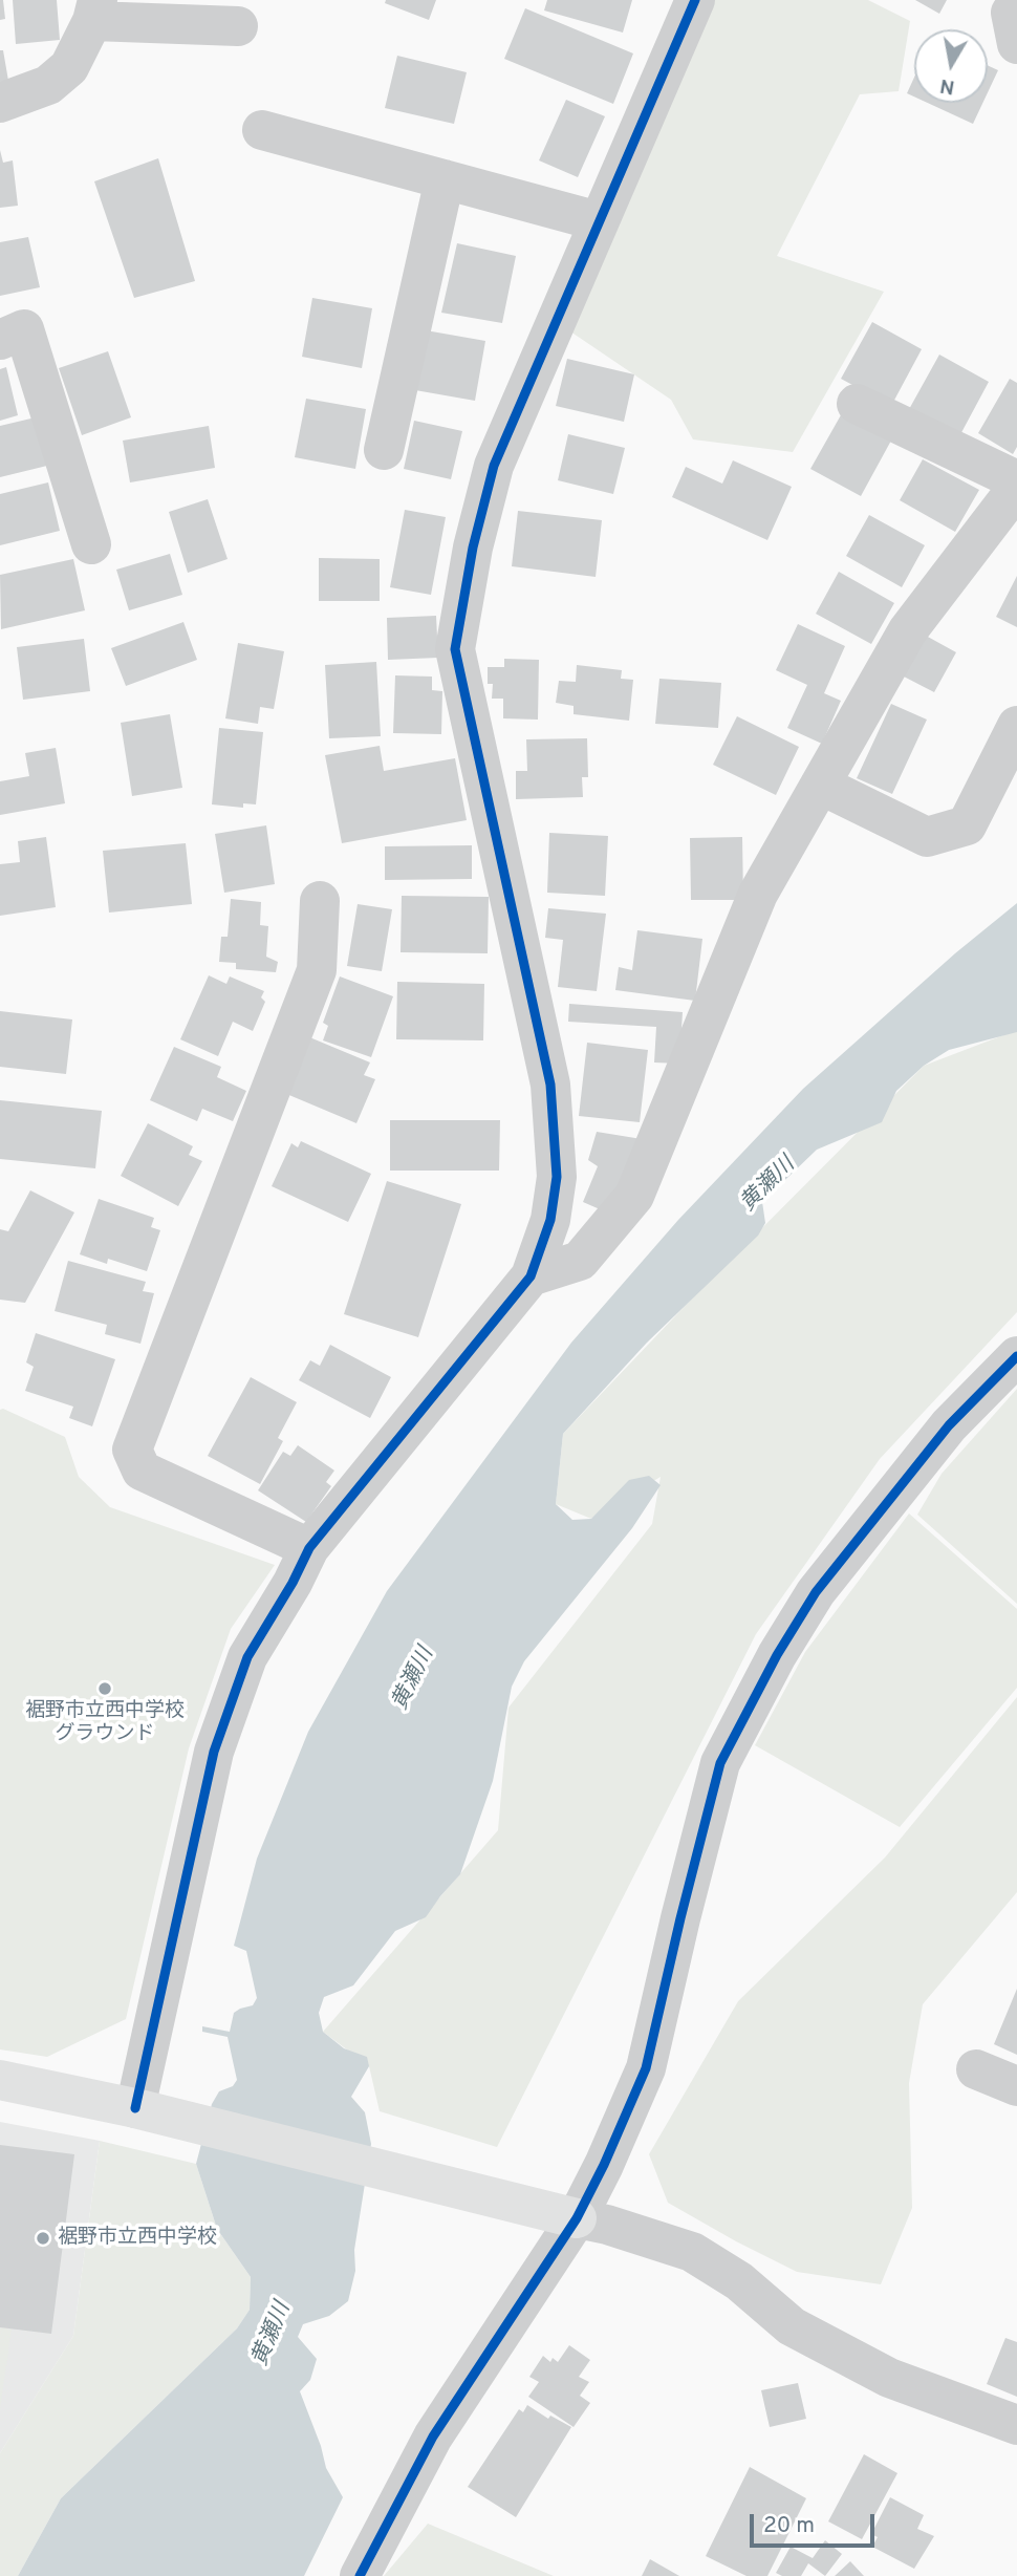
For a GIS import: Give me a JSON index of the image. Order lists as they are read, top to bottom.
{
  "water": ["黄瀬川"],
  "places": ["裾野市立西中学校 グラウンド", "裾野市立西中学校"],
  "scale_bar": "20 m",
  "north": "bottom"
}
